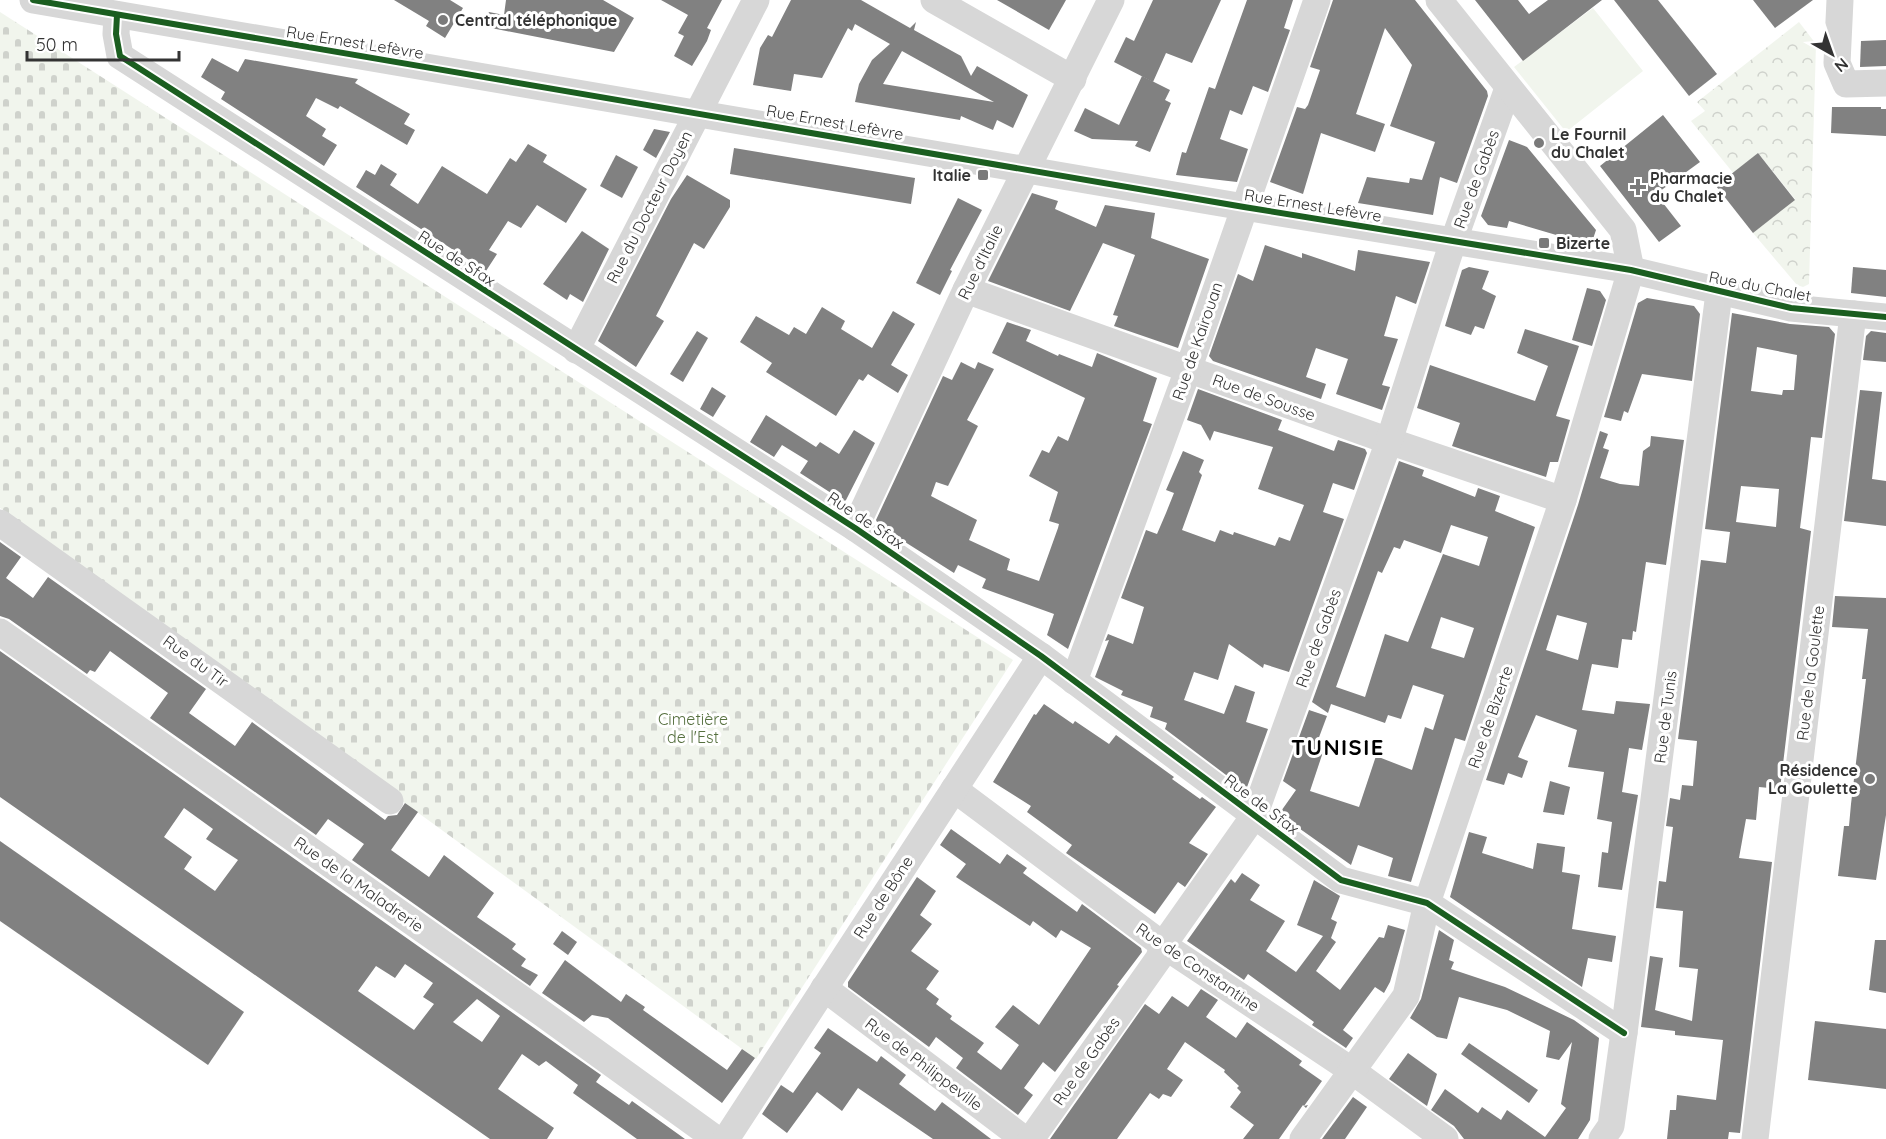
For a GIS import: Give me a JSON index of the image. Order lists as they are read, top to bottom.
{
  "streets": {
    "street": [
      "Rue Ernest Lefèvre",
      "Rue de Gabès",
      "Rue du Docteur Doyen",
      "Rue de Sfax",
      "Rue d'Italie",
      "Rue du Chalet",
      "Rue de Kairouan",
      "Rue de Sousse",
      "Rue du Tir",
      "Rue de la Goulette",
      "Rue de Bizerte",
      "Rue de Tunis",
      "Rue de la Maladrerie",
      "Rue de Bône",
      "Rue de Constantine",
      "Rue de Philippeville"
    ]
  },
  "crossings": [
    ["Rue Ernest Lefèvre", "Rue de Gabès"],
    ["Rue Ernest Lefèvre", "Rue du Docteur Doyen"],
    ["Rue Ernest Lefèvre", "Rue de Sfax"],
    ["Rue Ernest Lefèvre", "Rue d'Italie"],
    ["Rue Ernest Lefèvre", "Rue du Chalet"],
    ["Rue Ernest Lefèvre", "Rue de Kairouan"],
    ["Rue Ernest Lefèvre", "Rue de Bizerte"],
    ["Rue de Gabès", "Rue de Sfax"],
    ["Rue de Gabès", "Rue de Sousse"],
    ["Rue de Gabès", "Rue de Constantine"],
    ["Rue du Docteur Doyen", "Rue de Sfax"],
    ["Rue de Sfax", "Rue d'Italie"],
    ["Rue de Sfax", "Rue de Kairouan"],
    ["Rue de Sfax", "Rue de Bizerte"],
    ["Rue de Sfax", "Rue de Tunis"],
    ["Rue de Sfax", "Rue de Bône"],
    ["Rue d'Italie", "Rue de Sousse"],
    ["Rue du Chalet", "Rue de la Goulette"],
    ["Rue du Chalet", "Rue de Bizerte"],
    ["Rue du Chalet", "Rue de Tunis"],
    ["Rue de Kairouan", "Rue de Sousse"],
    ["Rue de Sousse", "Rue de Bizerte"],
    ["Rue de Bizerte", "Rue de Constantine"],
    ["Rue de Bône", "Rue de Constantine"],
    ["Rue de Bône", "Rue de Philippeville"]
  ],
  "districts": ["TUNISIE"],
  "parks": ["Cimetière de l'Est"],
  "places": {
    "other": ["Central téléphonique", "Le Fournil du Chalet", "Résidence La Goulette"],
    "transit": ["Italie", "Bizerte"],
    "health": ["Pharmacie du Chalet"]
  },
  "scale_bar": "50 m",
  "north": "bottom right"
}
